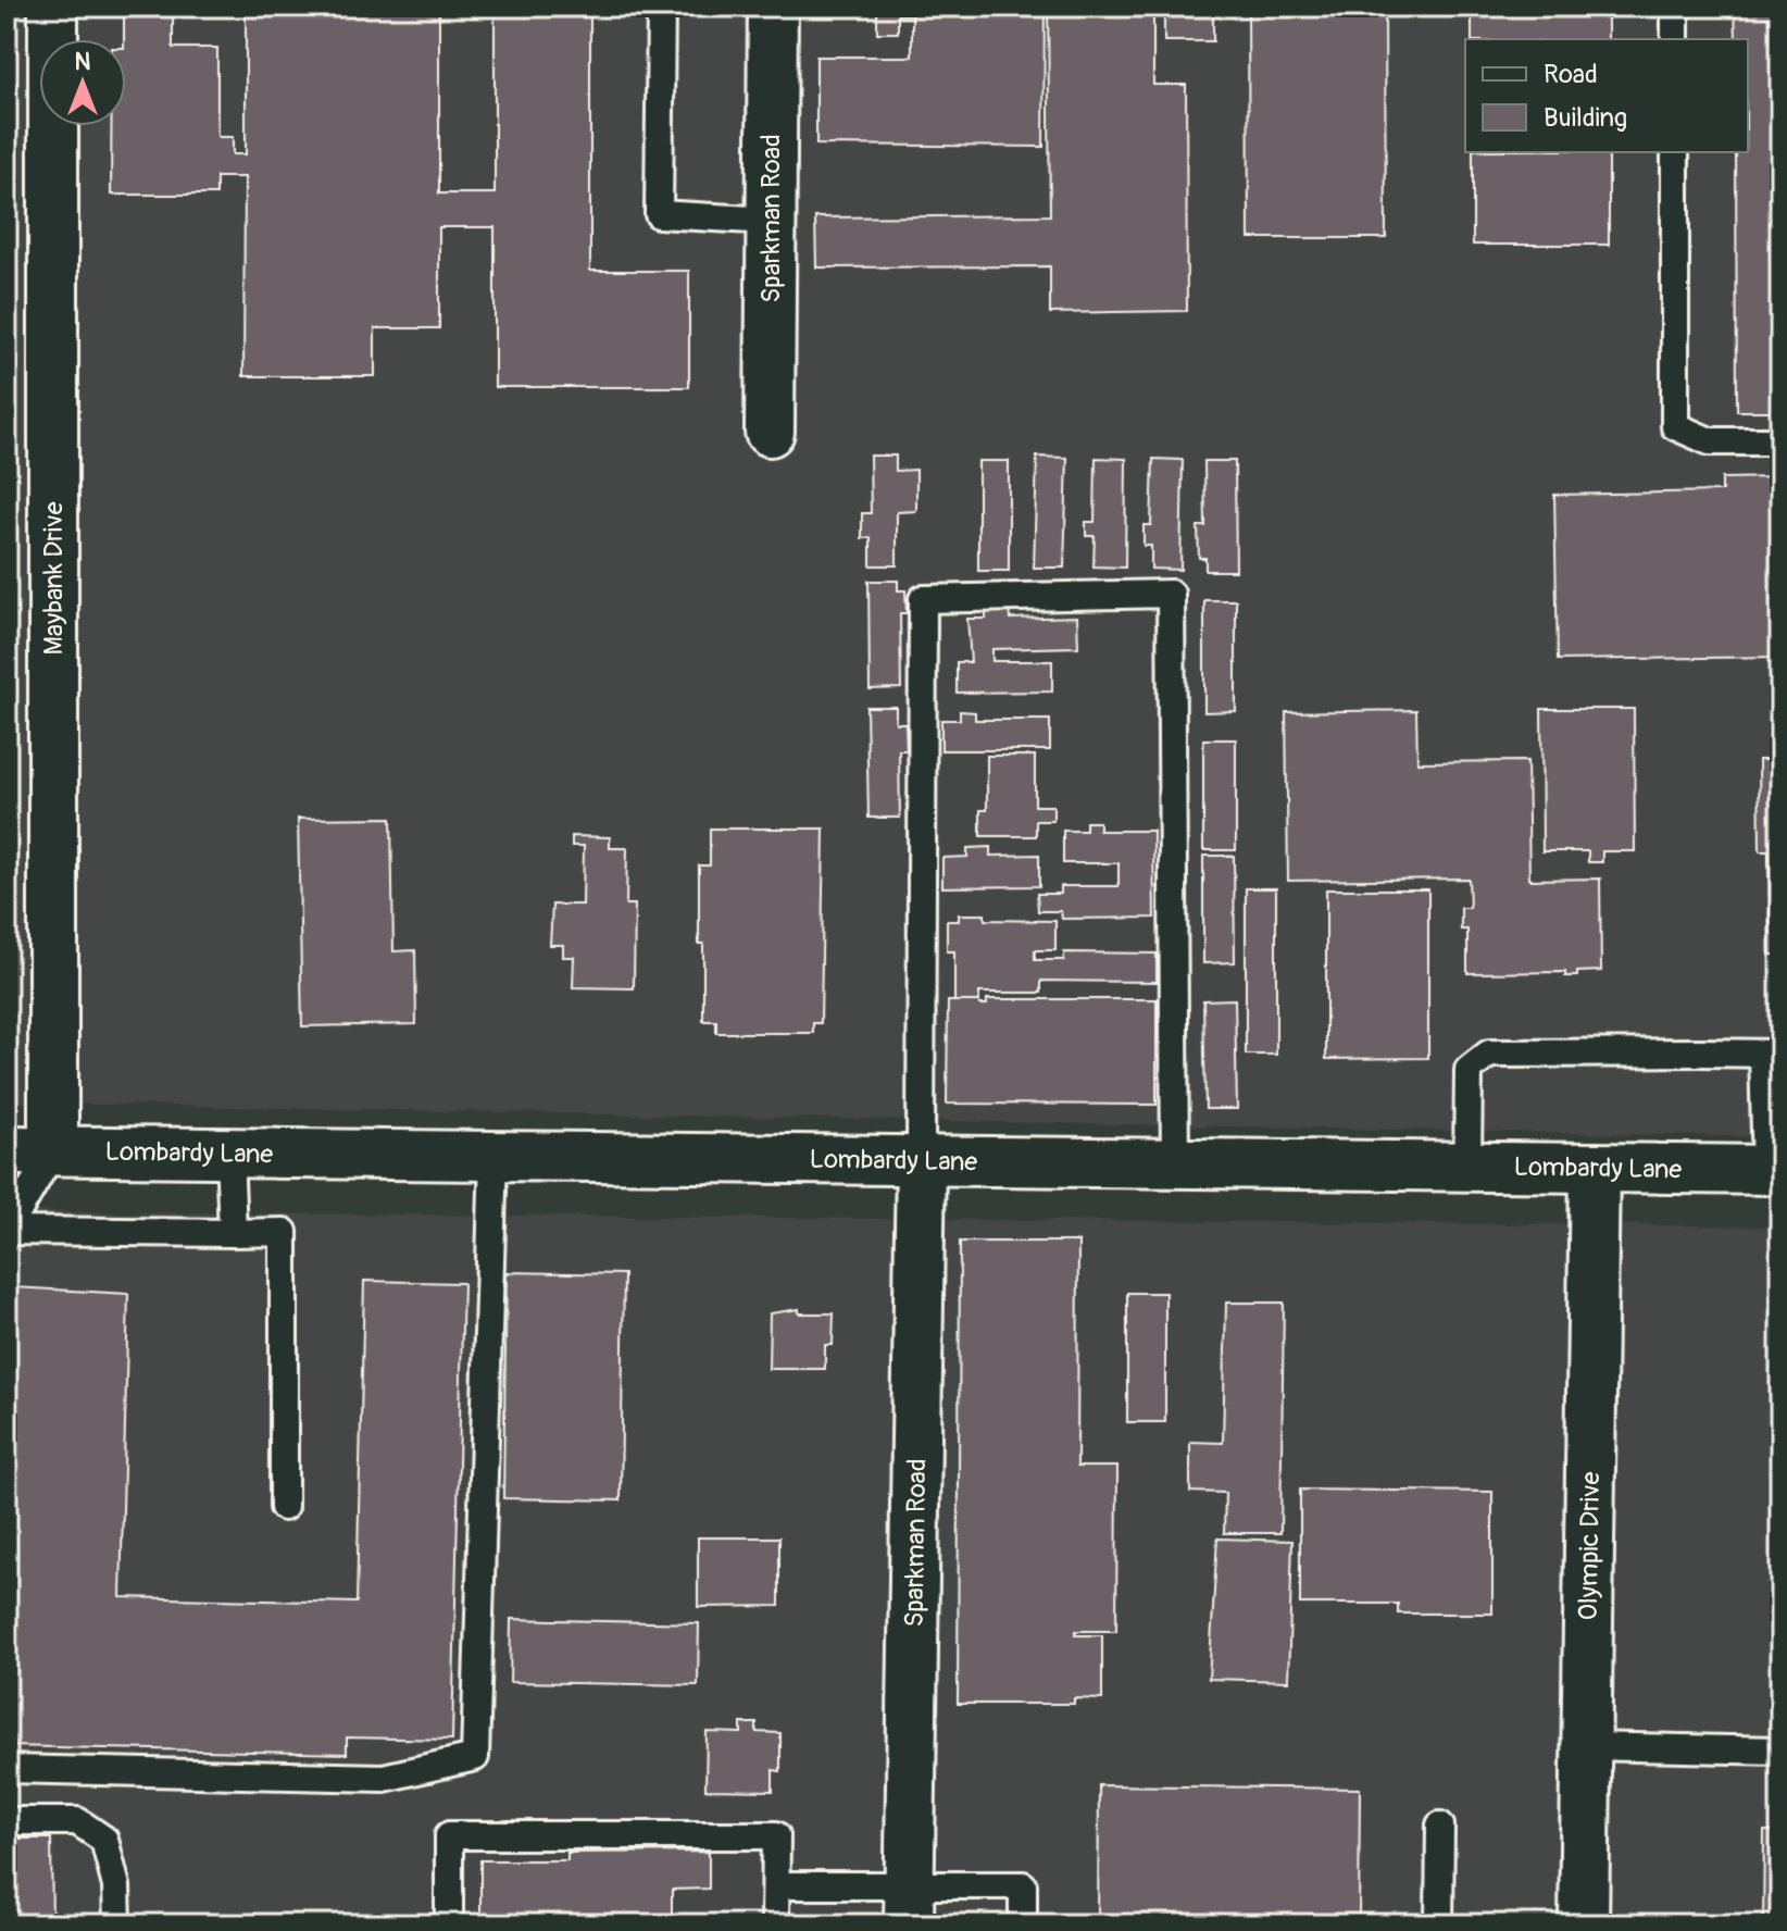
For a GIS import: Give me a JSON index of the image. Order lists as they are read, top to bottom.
{
  "streets": {
    "street": [
      "Sparkman Road",
      "Maybank Drive",
      "Lombardy Lane",
      "Olympic Drive"
    ]
  },
  "crossings": [
    ["Sparkman Road", "Lombardy Lane"],
    ["Maybank Drive", "Lombardy Lane"],
    ["Lombardy Lane", "Olympic Drive"]
  ],
  "legend": ["Road", "Building"],
  "north": "top"
}
